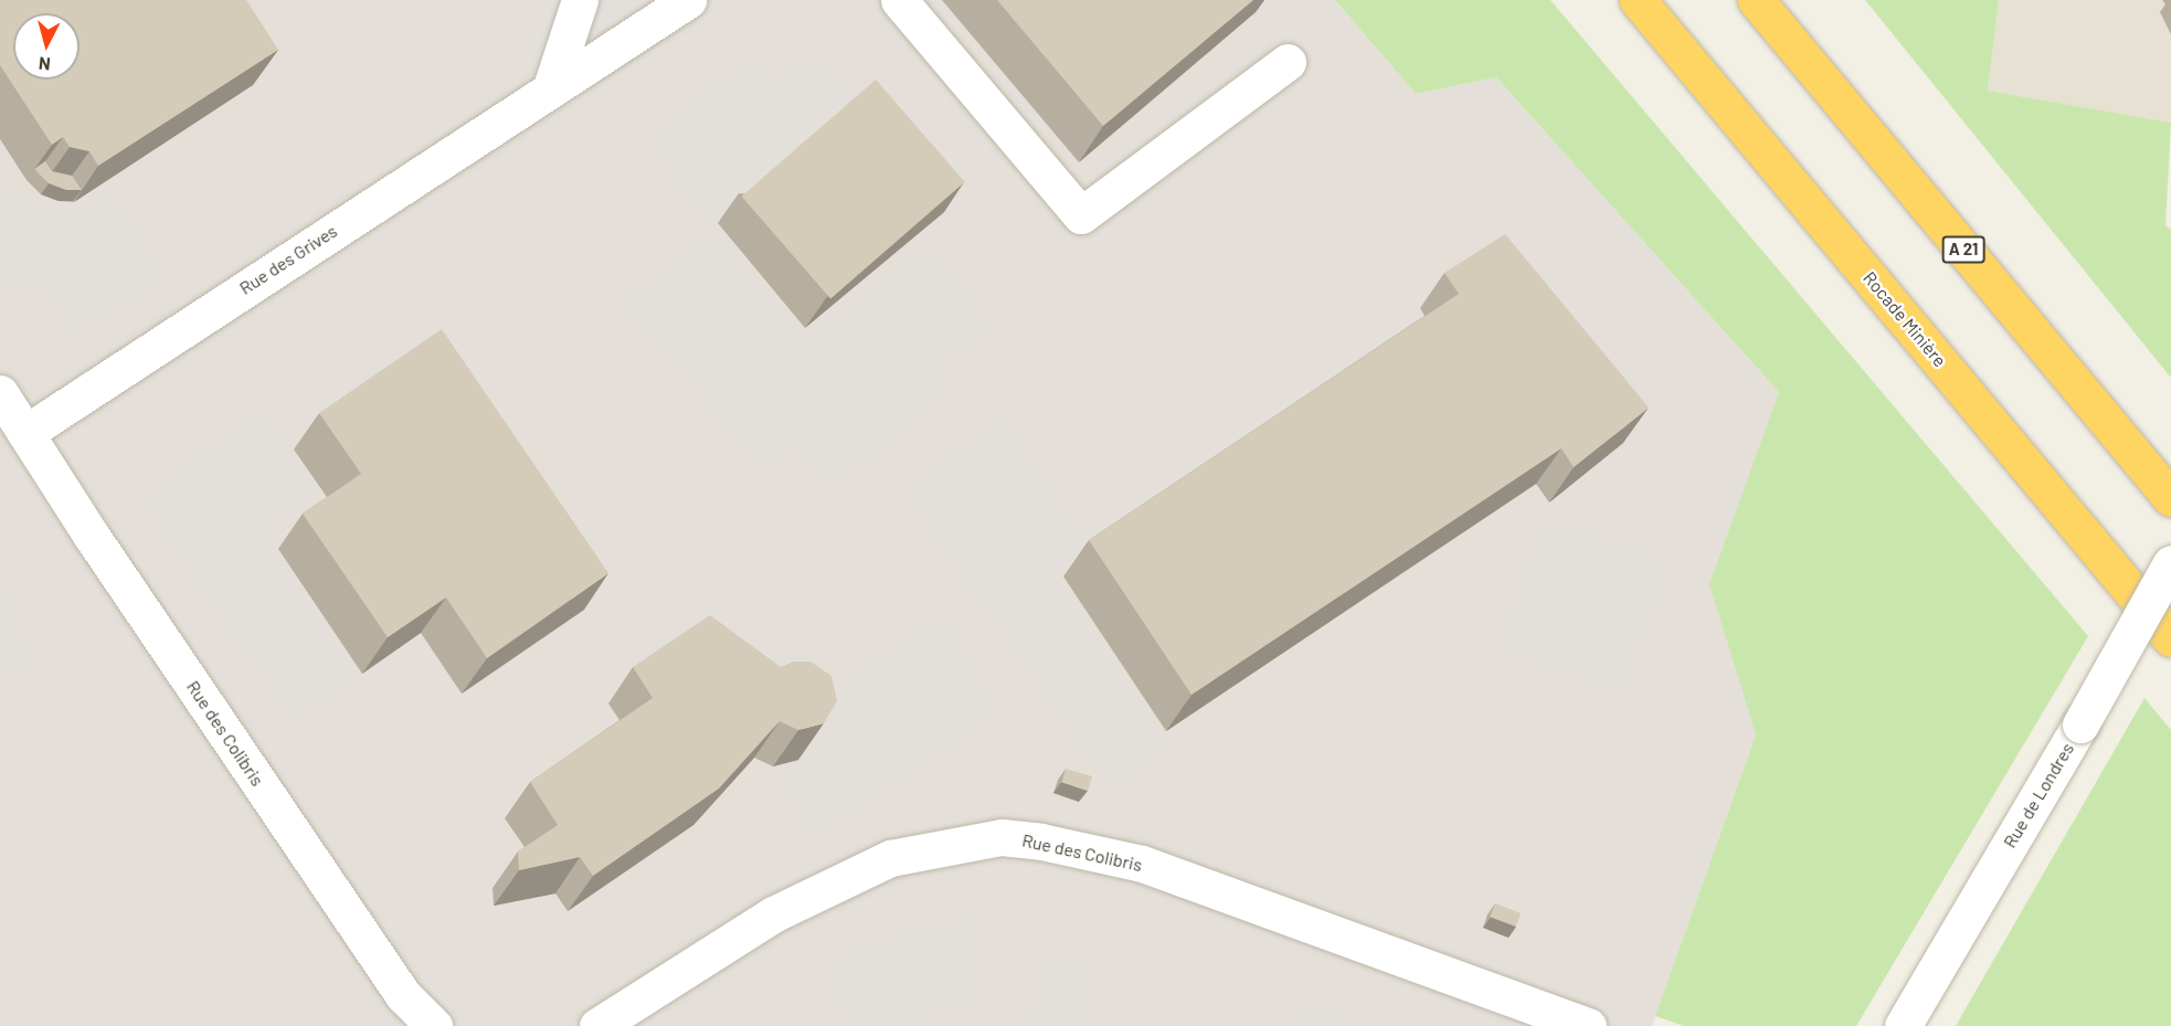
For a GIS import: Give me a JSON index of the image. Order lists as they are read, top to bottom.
{
  "streets": {
    "highway": ["A 21", "Rocade Minière"],
    "street": ["Rue des Grives", "Rue des Colibris", "Rue de Londres"]
  },
  "crossings": [
    ["Rue des Grives", "Rue des Colibris"]
  ],
  "north": "bottom"
}
